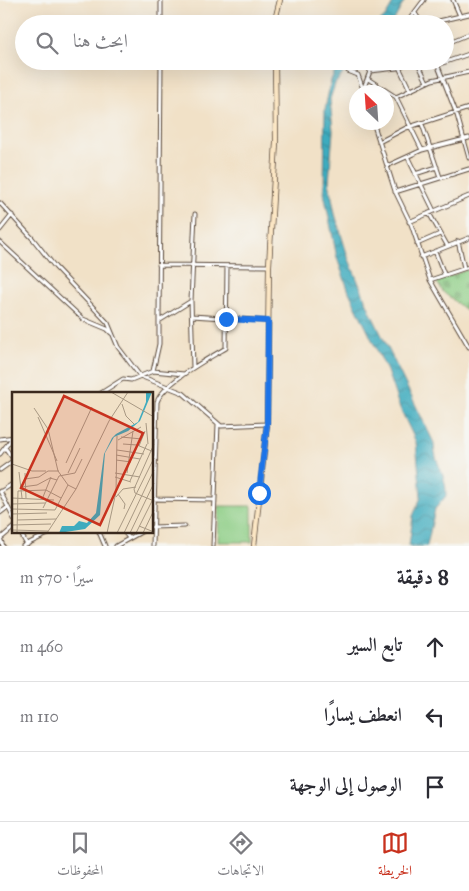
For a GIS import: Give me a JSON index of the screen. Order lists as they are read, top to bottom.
{
  "north": "top left",
  "page": {
    "search": "ابحث هنا",
    "heading": ["8 دقيقة", "سيرًا · 570 m"],
    "list": [
      ["تابع السير", "460 m"],
      ["انعطف يسارًا", "110 m"],
      "الوصول إلى الوجهة"
    ],
    "nav": ["الخريطة", "الاتجاهات", "المحفوظات"]
  }
}
